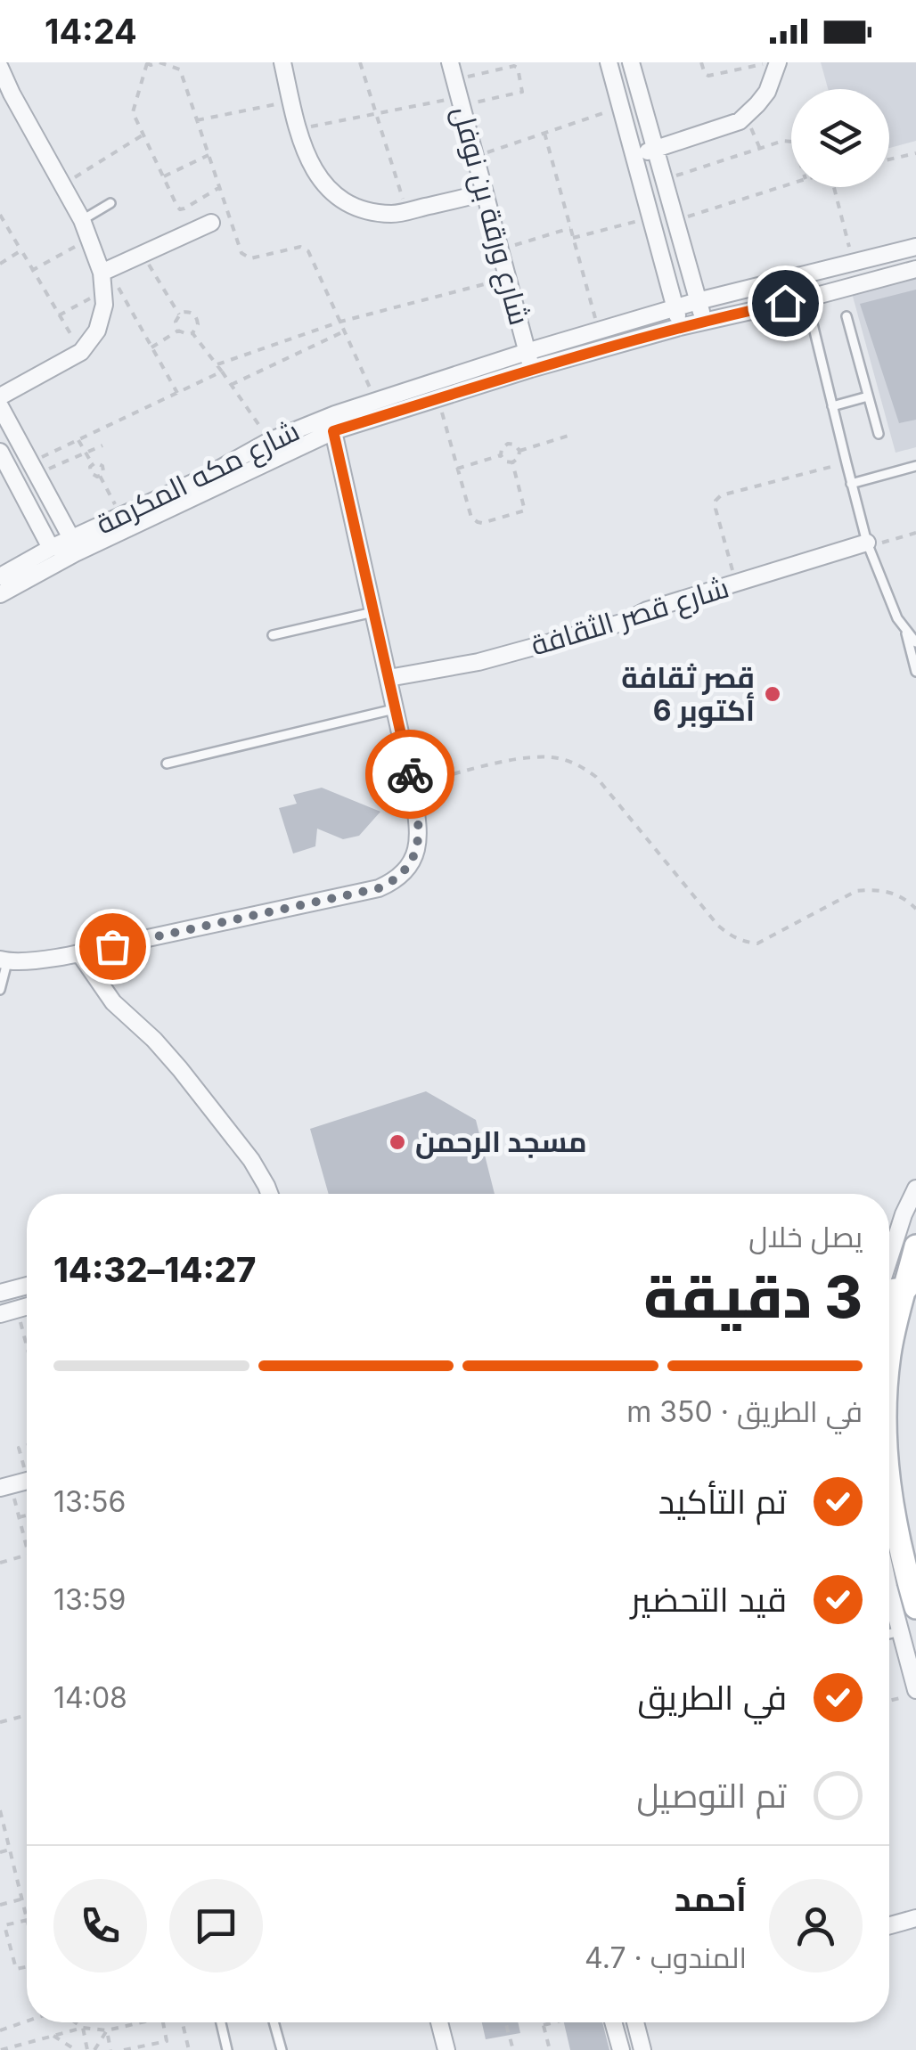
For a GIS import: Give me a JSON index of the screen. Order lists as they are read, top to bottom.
{
  "streets": {
    "street": ["شارع ورقة بن نوفل", "شارع مكه المكرمة", "شارع قصر الثقافة"]
  },
  "crossings": [
    ["شارع ورقة بن نوفل", "شارع مكه المكرمة"]
  ],
  "places": ["قصر ثقافة 6 أكتوبر", "مسجد الرحمن"],
  "page": {
    "status": "14:24",
    "heading": ["3 دقيقة", "يصل خلال", "14:27–14:32"],
    "panel": ["أحمد", "المندوب · 4.7"],
    "bar": "في الطريق · 350 m",
    "list": [
      ["تم التأكيد", "13:56"],
      ["قيد التحضير", "13:59"],
      ["في الطريق", "14:08"],
      "تم التوصيل"
    ]
  }
}
